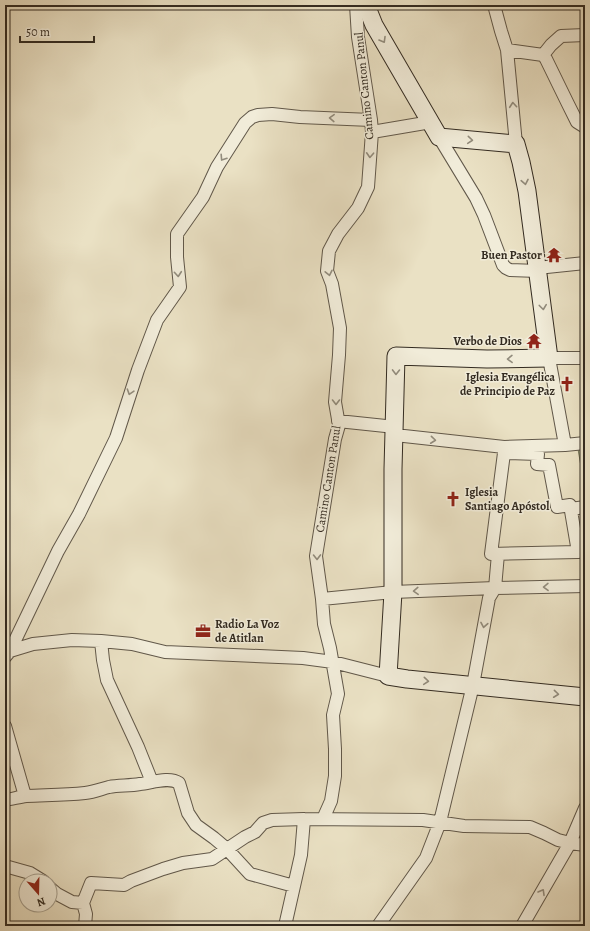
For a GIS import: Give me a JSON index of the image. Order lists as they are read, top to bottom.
{
  "streets": {
    "street": ["Camino Canton Panul"]
  },
  "one_way": ["Camino Canton Panul"],
  "places": {
    "temple": ["Buen Pastor", "Verbo de Dios"],
    "church": ["Iglesia Evangélica de Principio de Paz", "Iglesia Santiago Apóstol"],
    "office": ["Radio La Voz de Atitlan"]
  },
  "scale_bar": "50 m",
  "north": "bottom"
}
